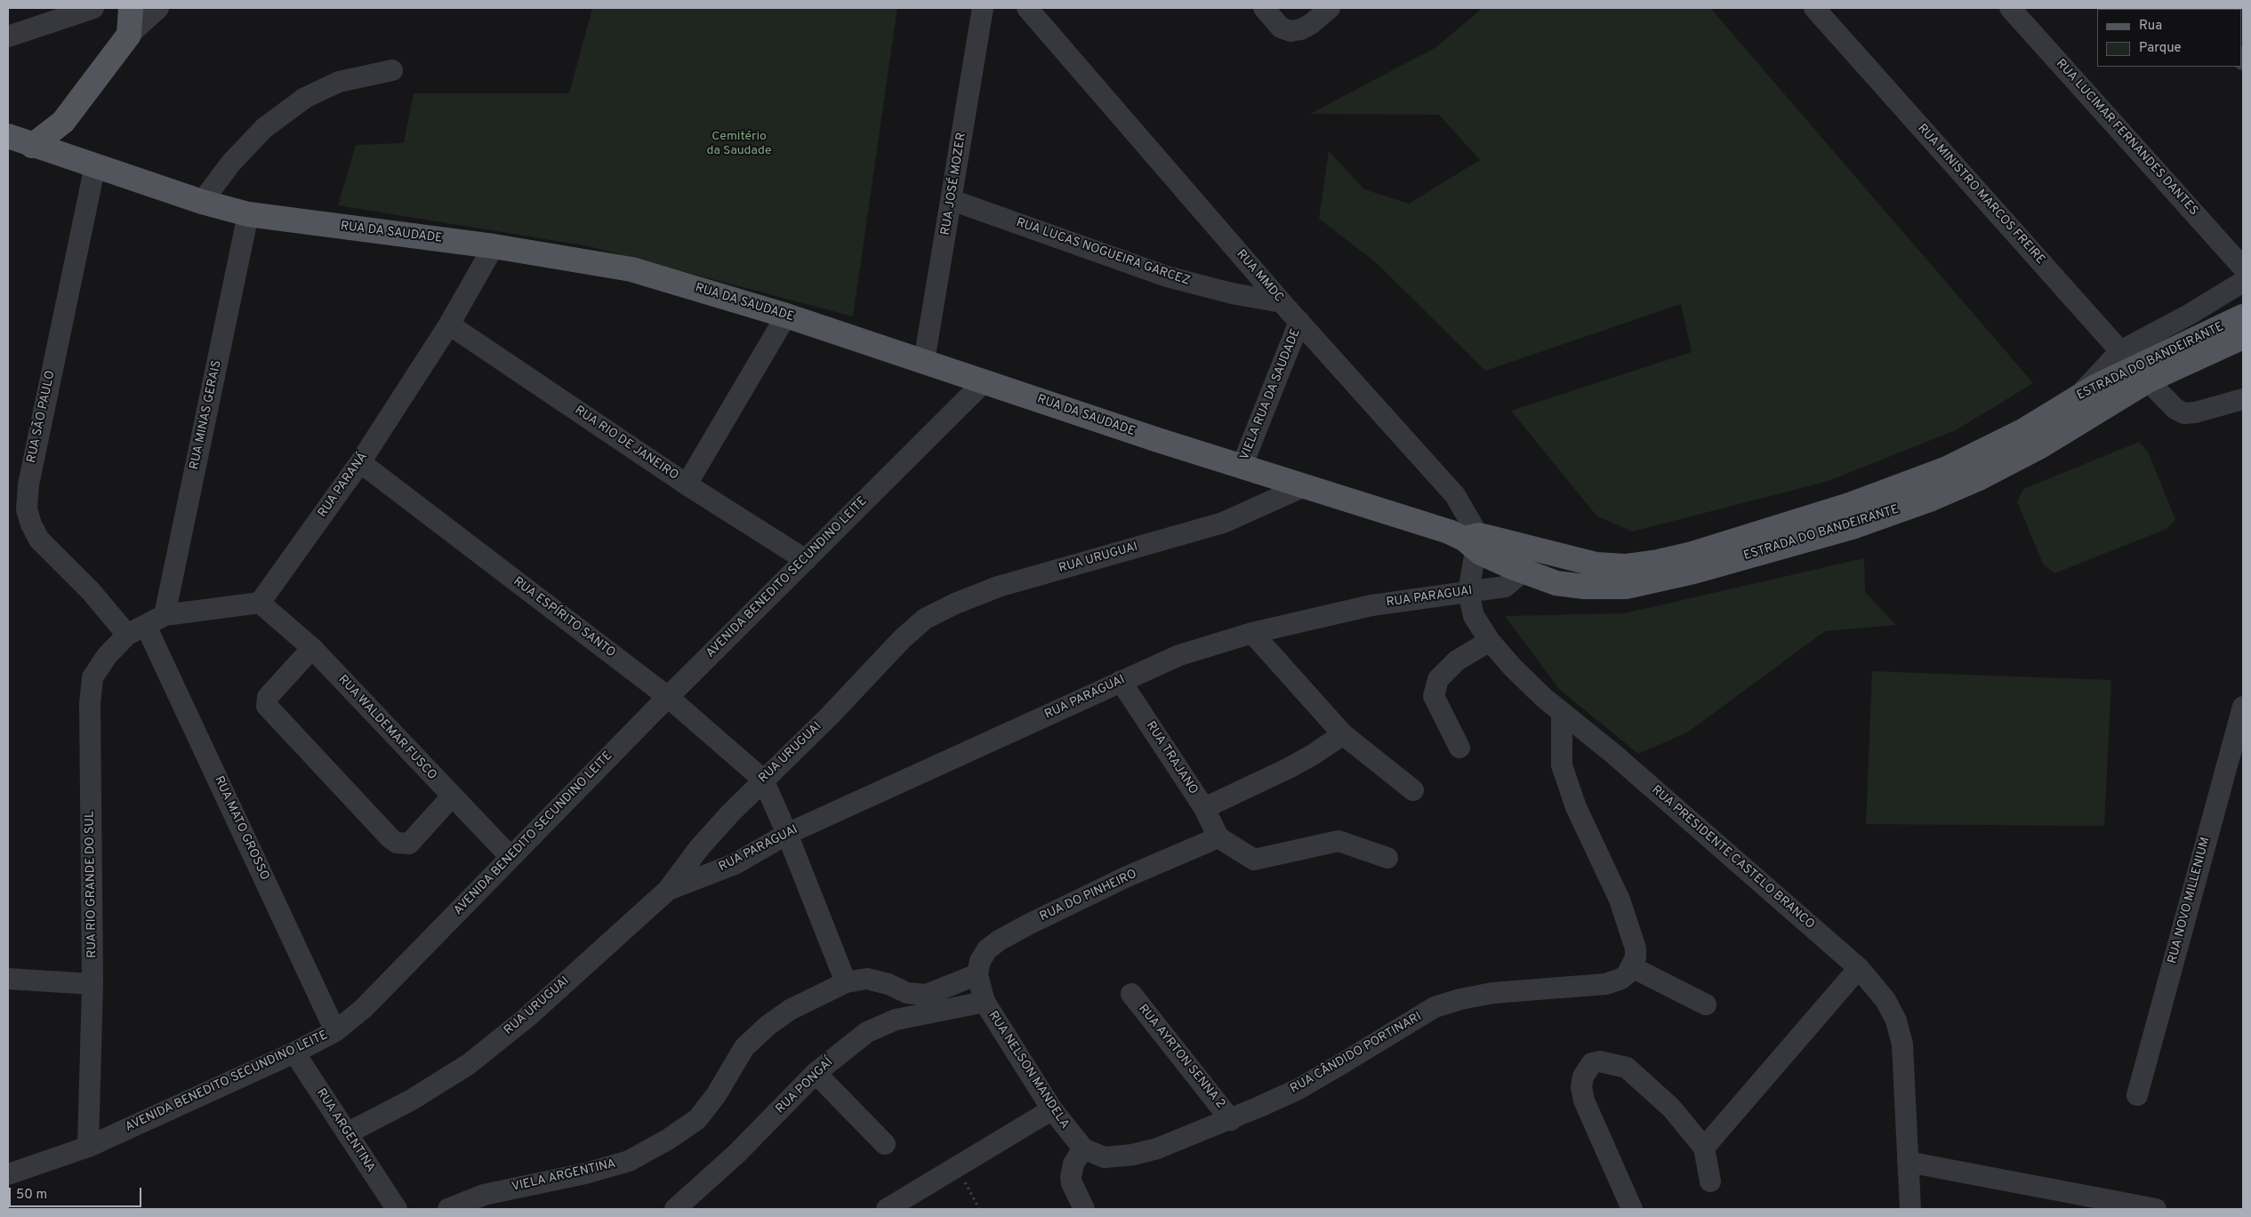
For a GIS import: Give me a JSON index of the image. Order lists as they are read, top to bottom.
{
  "streets": {
    "main road": ["RUA DA SAUDADE", "ESTRADA DO BANDEIRANTE"],
    "street": [
      "RUA LUCIMAR FERNANDES DANTES",
      "RUA JOSÉ MOZER",
      "RUA MINISTRO MARCOS FREIRE",
      "RUA LUCAS NOGUEIRA GARCEZ",
      "RUA MMDC",
      "VIELA RUA DA SAUDADE",
      "RUA MINAS GERAIS",
      "RUA SÃO PAULO",
      "RUA RIO DE JANEIRO",
      "RUA PARANÁ",
      "RUA URUGUAI",
      "AVENIDA BENEDITO SECUNDINO LEITE",
      "RUA PARAGUAI",
      "RUA ESPÍRITO SANTO",
      "RUA WALDEMAR FUSCO",
      "RUA TRAJANO",
      "RUA MATO GROSSO",
      "RUA PRESIDENTE CASTELO BRANCO",
      "RUA RIO GRANDE DO SUL",
      "RUA DO PINHEIRO",
      "RUA NOVO MILLENIUM",
      "RUA CÂNDIDO PORTINARI",
      "RUA AYRTON SENNA 2",
      "RUA NELSON MANDELA",
      "RUA PONGAÍ",
      "RUA ARGENTINA",
      "VIELA ARGENTINA"
    ]
  },
  "crossings": [
    ["RUA JOSÉ MOZER", "RUA DA SAUDADE"],
    ["RUA JOSÉ MOZER", "RUA LUCAS NOGUEIRA GARCEZ"],
    ["RUA MINISTRO MARCOS FREIRE", "ESTRADA DO BANDEIRANTE"],
    ["RUA DA SAUDADE", "RUA MMDC"],
    ["RUA DA SAUDADE", "ESTRADA DO BANDEIRANTE"],
    ["RUA DA SAUDADE", "VIELA RUA DA SAUDADE"],
    ["RUA DA SAUDADE", "RUA MINAS GERAIS"],
    ["RUA DA SAUDADE", "RUA SÃO PAULO"],
    ["RUA DA SAUDADE", "RUA PARANÁ"],
    ["RUA DA SAUDADE", "RUA URUGUAI"],
    ["RUA DA SAUDADE", "AVENIDA BENEDITO SECUNDINO LEITE"],
    ["RUA DA SAUDADE", "RUA PRESIDENTE CASTELO BRANCO"],
    ["RUA LUCAS NOGUEIRA GARCEZ", "RUA MMDC"],
    ["RUA MMDC", "ESTRADA DO BANDEIRANTE"],
    ["RUA MMDC", "VIELA RUA DA SAUDADE"],
    ["RUA MMDC", "RUA PRESIDENTE CASTELO BRANCO"],
    ["ESTRADA DO BANDEIRANTE", "RUA PARAGUAI"],
    ["ESTRADA DO BANDEIRANTE", "RUA PRESIDENTE CASTELO BRANCO"],
    ["RUA SÃO PAULO", "RUA RIO GRANDE DO SUL"],
    ["RUA RIO DE JANEIRO", "RUA PARANÁ"],
    ["RUA RIO DE JANEIRO", "AVENIDA BENEDITO SECUNDINO LEITE"],
    ["RUA PARANÁ", "RUA ESPÍRITO SANTO"],
    ["RUA PARANÁ", "RUA WALDEMAR FUSCO"],
    ["RUA URUGUAI", "RUA PARAGUAI"],
    ["RUA URUGUAI", "RUA ESPÍRITO SANTO"],
    ["RUA URUGUAI", "RUA ARGENTINA"],
    ["AVENIDA BENEDITO SECUNDINO LEITE", "RUA ESPÍRITO SANTO"],
    ["AVENIDA BENEDITO SECUNDINO LEITE", "RUA WALDEMAR FUSCO"],
    ["AVENIDA BENEDITO SECUNDINO LEITE", "RUA MATO GROSSO"],
    ["AVENIDA BENEDITO SECUNDINO LEITE", "RUA RIO GRANDE DO SUL"],
    ["AVENIDA BENEDITO SECUNDINO LEITE", "RUA ARGENTINA"],
    ["RUA PARAGUAI", "RUA TRAJANO"],
    ["RUA PARAGUAI", "RUA PRESIDENTE CASTELO BRANCO"],
    ["RUA TRAJANO", "RUA DO PINHEIRO"],
    ["RUA DO PINHEIRO", "RUA NELSON MANDELA"],
    ["RUA DO PINHEIRO", "VIELA ARGENTINA"],
    ["RUA CÂNDIDO PORTINARI", "RUA AYRTON SENNA 2"],
    ["RUA CÂNDIDO PORTINARI", "RUA NELSON MANDELA"],
    ["RUA NELSON MANDELA", "RUA PONGAÍ"],
    ["RUA NELSON MANDELA", "VIELA ARGENTINA"]
  ],
  "parks": ["Cemitério da Saudade"],
  "legend": ["Rua", "Parque"],
  "scale_bar": "50 m"
}
